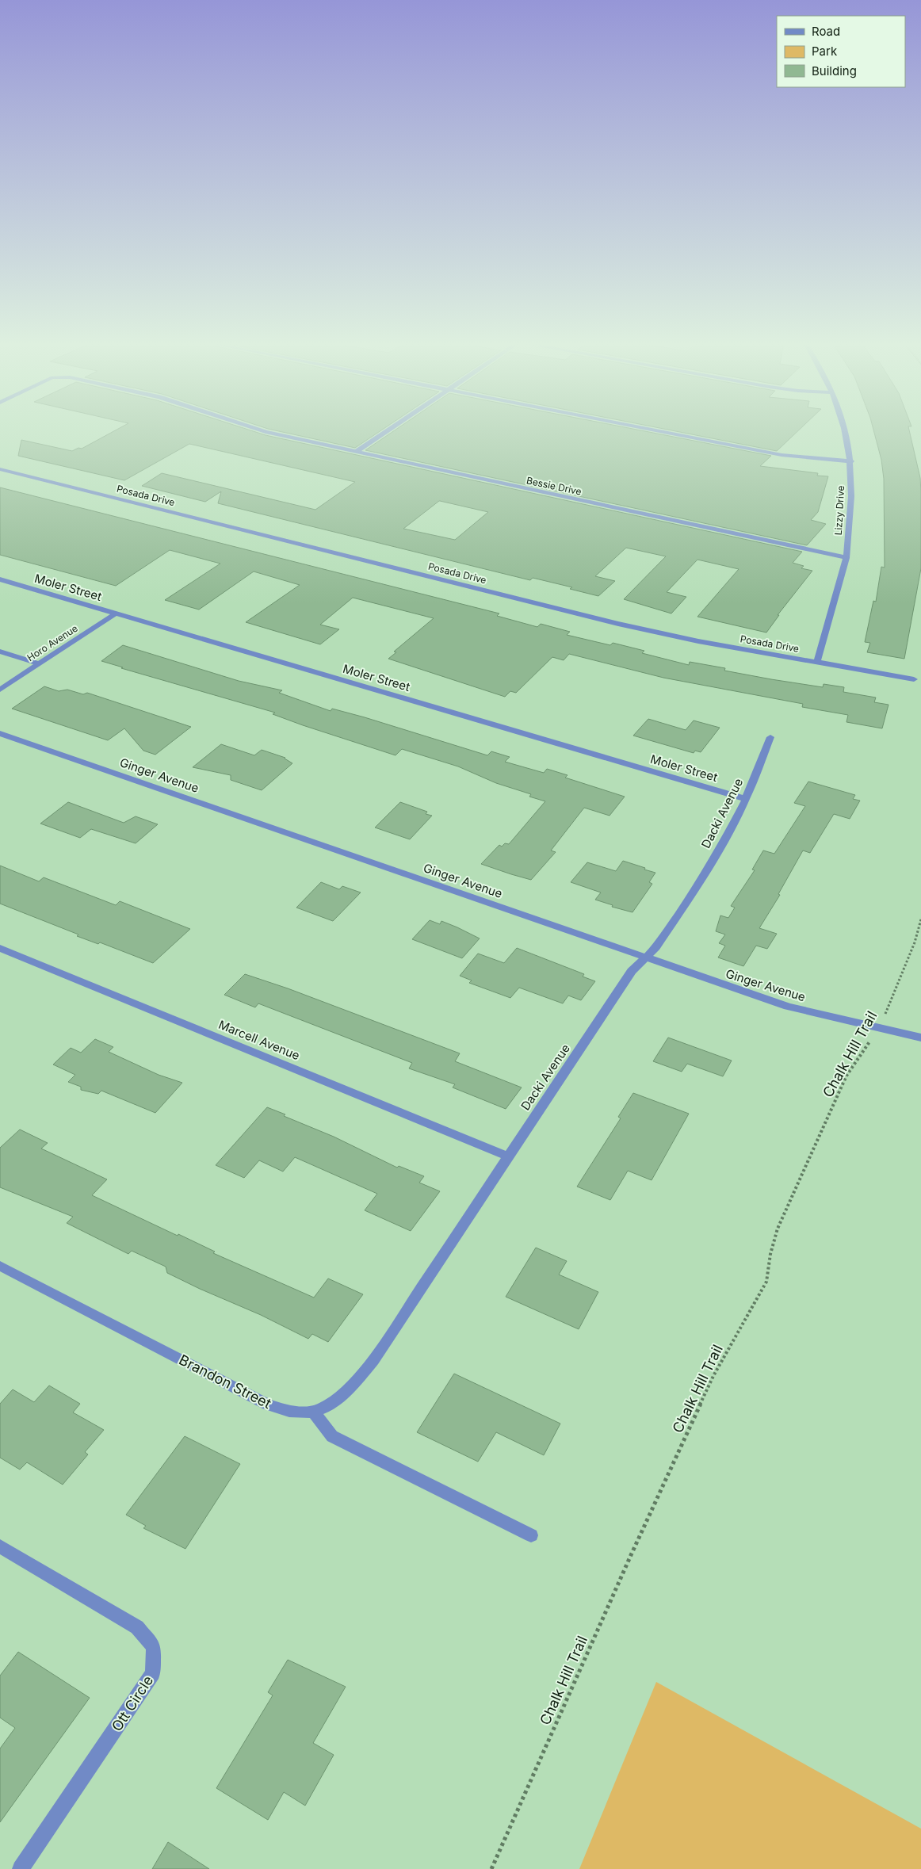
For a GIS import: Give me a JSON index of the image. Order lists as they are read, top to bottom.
{
  "streets": {
    "street": [
      "Bessie Drive",
      "Posada Drive",
      "Lizzy Drive",
      "Moler Street",
      "Horo Avenue",
      "Ginger Avenue",
      "Dacki Avenue",
      "Marcell Avenue",
      "Brandon Street",
      "Ott Circle"
    ],
    "path": ["Chalk Hill Trail"]
  },
  "crossings": [
    ["Bessie Drive", "Lizzy Drive"],
    ["Posada Drive", "Lizzy Drive"],
    ["Moler Street", "Horo Avenue"],
    ["Moler Street", "Dacki Avenue"],
    ["Ginger Avenue", "Dacki Avenue"],
    ["Ginger Avenue", "Chalk Hill Trail"],
    ["Dacki Avenue", "Marcell Avenue"],
    ["Dacki Avenue", "Brandon Street"]
  ],
  "legend": ["Road", "Park", "Building"]
}
